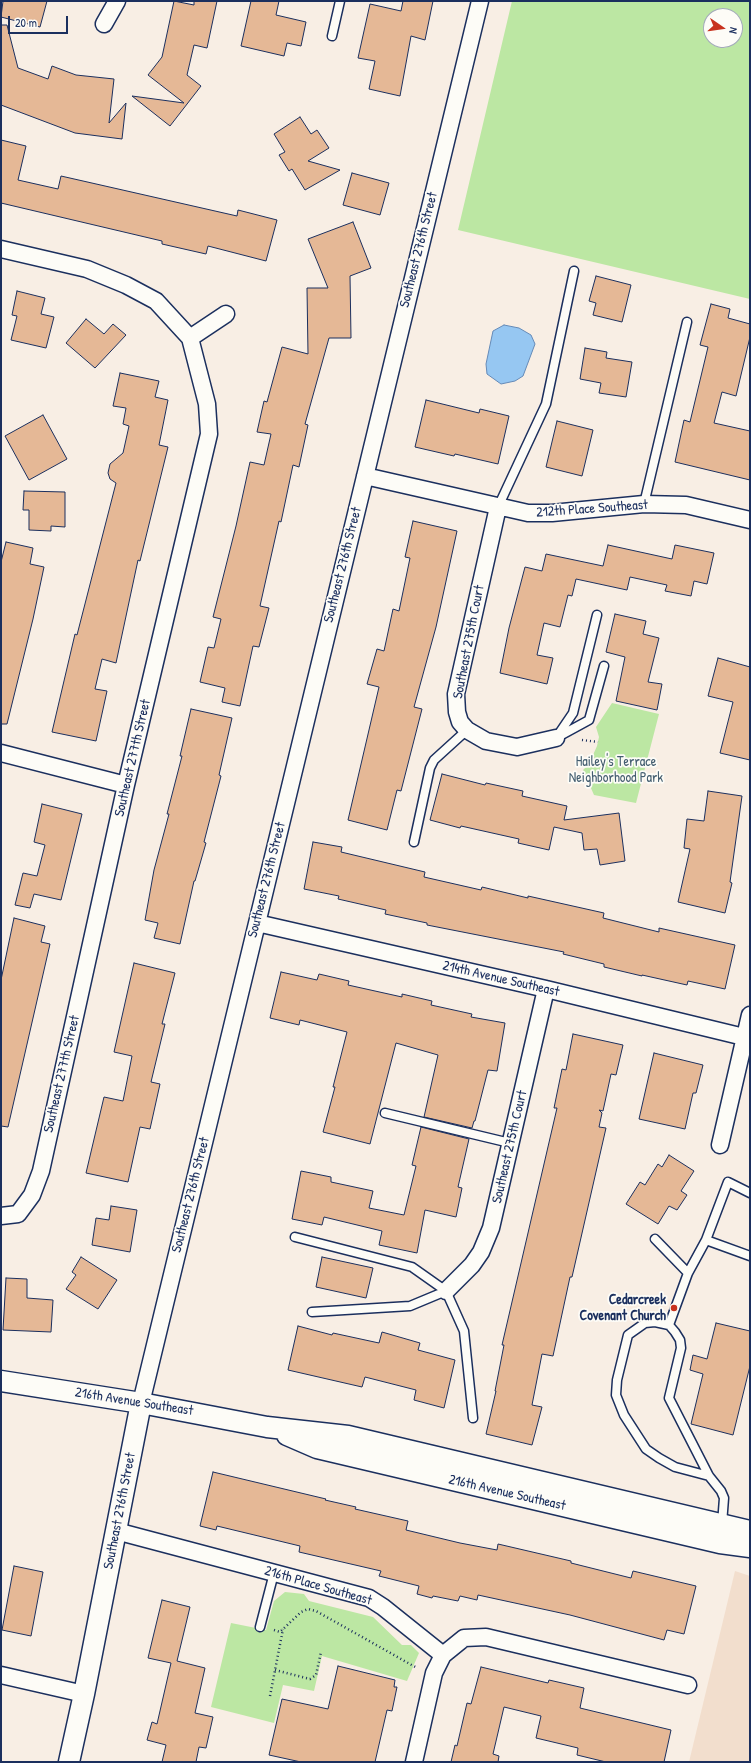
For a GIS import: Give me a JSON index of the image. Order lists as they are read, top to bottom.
{
  "streets": {
    "street": [
      "Southeast 276th Street",
      "212th Place Southeast",
      "Southeast 275th Court",
      "Southeast 277th Street",
      "214th Avenue Southeast",
      "216th Avenue Southeast",
      "216th Place Southeast"
    ]
  },
  "crossings": [
    ["Southeast 276th Street", "212th Place Southeast"],
    ["Southeast 276th Street", "214th Avenue Southeast"],
    ["Southeast 276th Street", "216th Avenue Southeast"],
    ["Southeast 276th Street", "216th Place Southeast"],
    ["212th Place Southeast", "Southeast 275th Court"],
    ["Southeast 275th Court", "214th Avenue Southeast"]
  ],
  "parks": ["Hailey's Terrace Neighborhood Park"],
  "places": ["Cedarcreek Covenant Church"],
  "scale_bar": "20 m",
  "north": "right"
}
